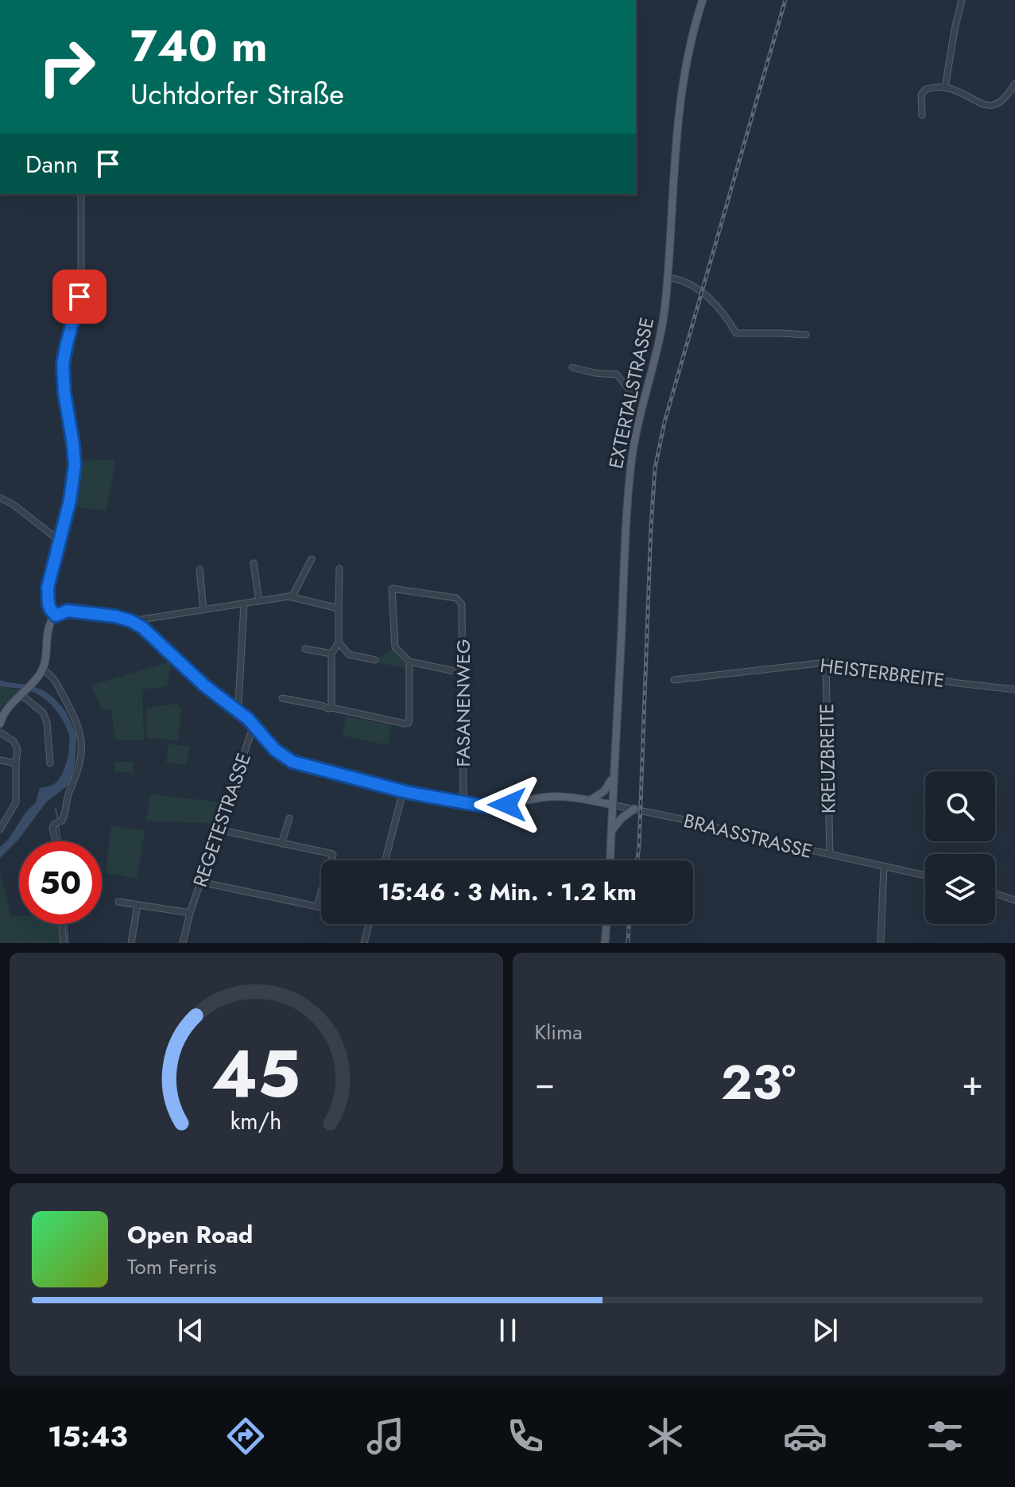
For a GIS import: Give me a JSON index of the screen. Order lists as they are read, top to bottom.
{
  "streets": {
    "main road": ["EXTERTALSTRASSE"],
    "street": [
      "HEISTERBREITE",
      "FASANENWEG",
      "KREUZBREITE",
      "REGETESTRASSE",
      "BRAASSTRASSE"
    ]
  },
  "crossings": [
    ["EXTERTALSTRASSE", "BRAASSTRASSE"],
    ["HEISTERBREITE", "KREUZBREITE"],
    ["KREUZBREITE", "BRAASSTRASSE"]
  ],
  "page": {
    "turn": ["740 m", "Uchtdorfer Straße"],
    "then": "Dann",
    "limit": "50",
    "trip": "15:46 · 3 Min. · 1.2 km",
    "tile": "Klima",
    "heat": ["−", "23°", "+"],
    "song": ["Open Road", "Tom Ferris"],
    "tabs": "15:43",
    "gauge": ["45", "km/h"]
  }
}
